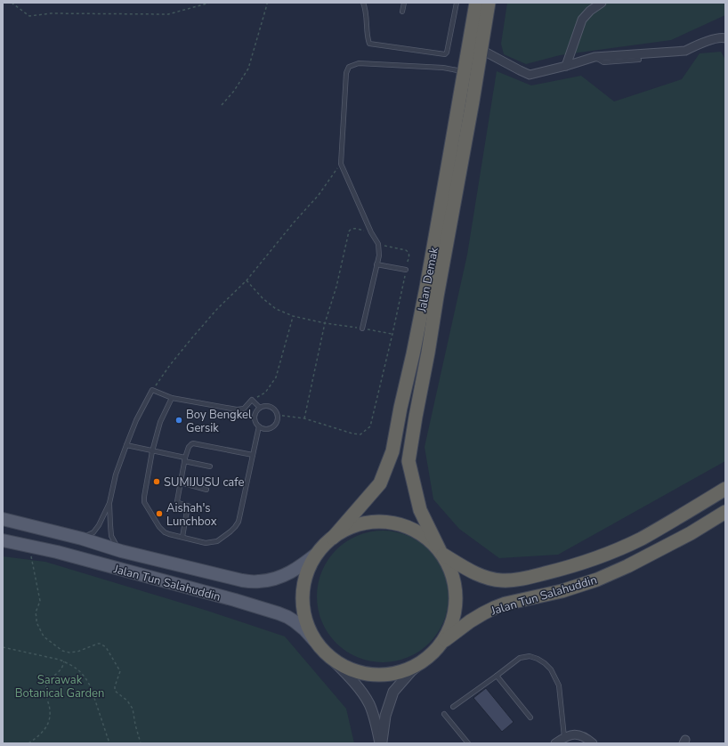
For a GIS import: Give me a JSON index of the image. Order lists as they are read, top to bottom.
{
  "streets": {
    "highway": ["Jalan Demak", "Jalan Tun Salahuddin"]
  },
  "crossings": [
    ["Jalan Demak", "Jalan Tun Salahuddin"]
  ],
  "parks": ["Sarawak Botanical Garden"],
  "places": ["Boy Bengkel Gersik", "SUMIJUSU cafe", "Aishah's Lunchbox"]
}
